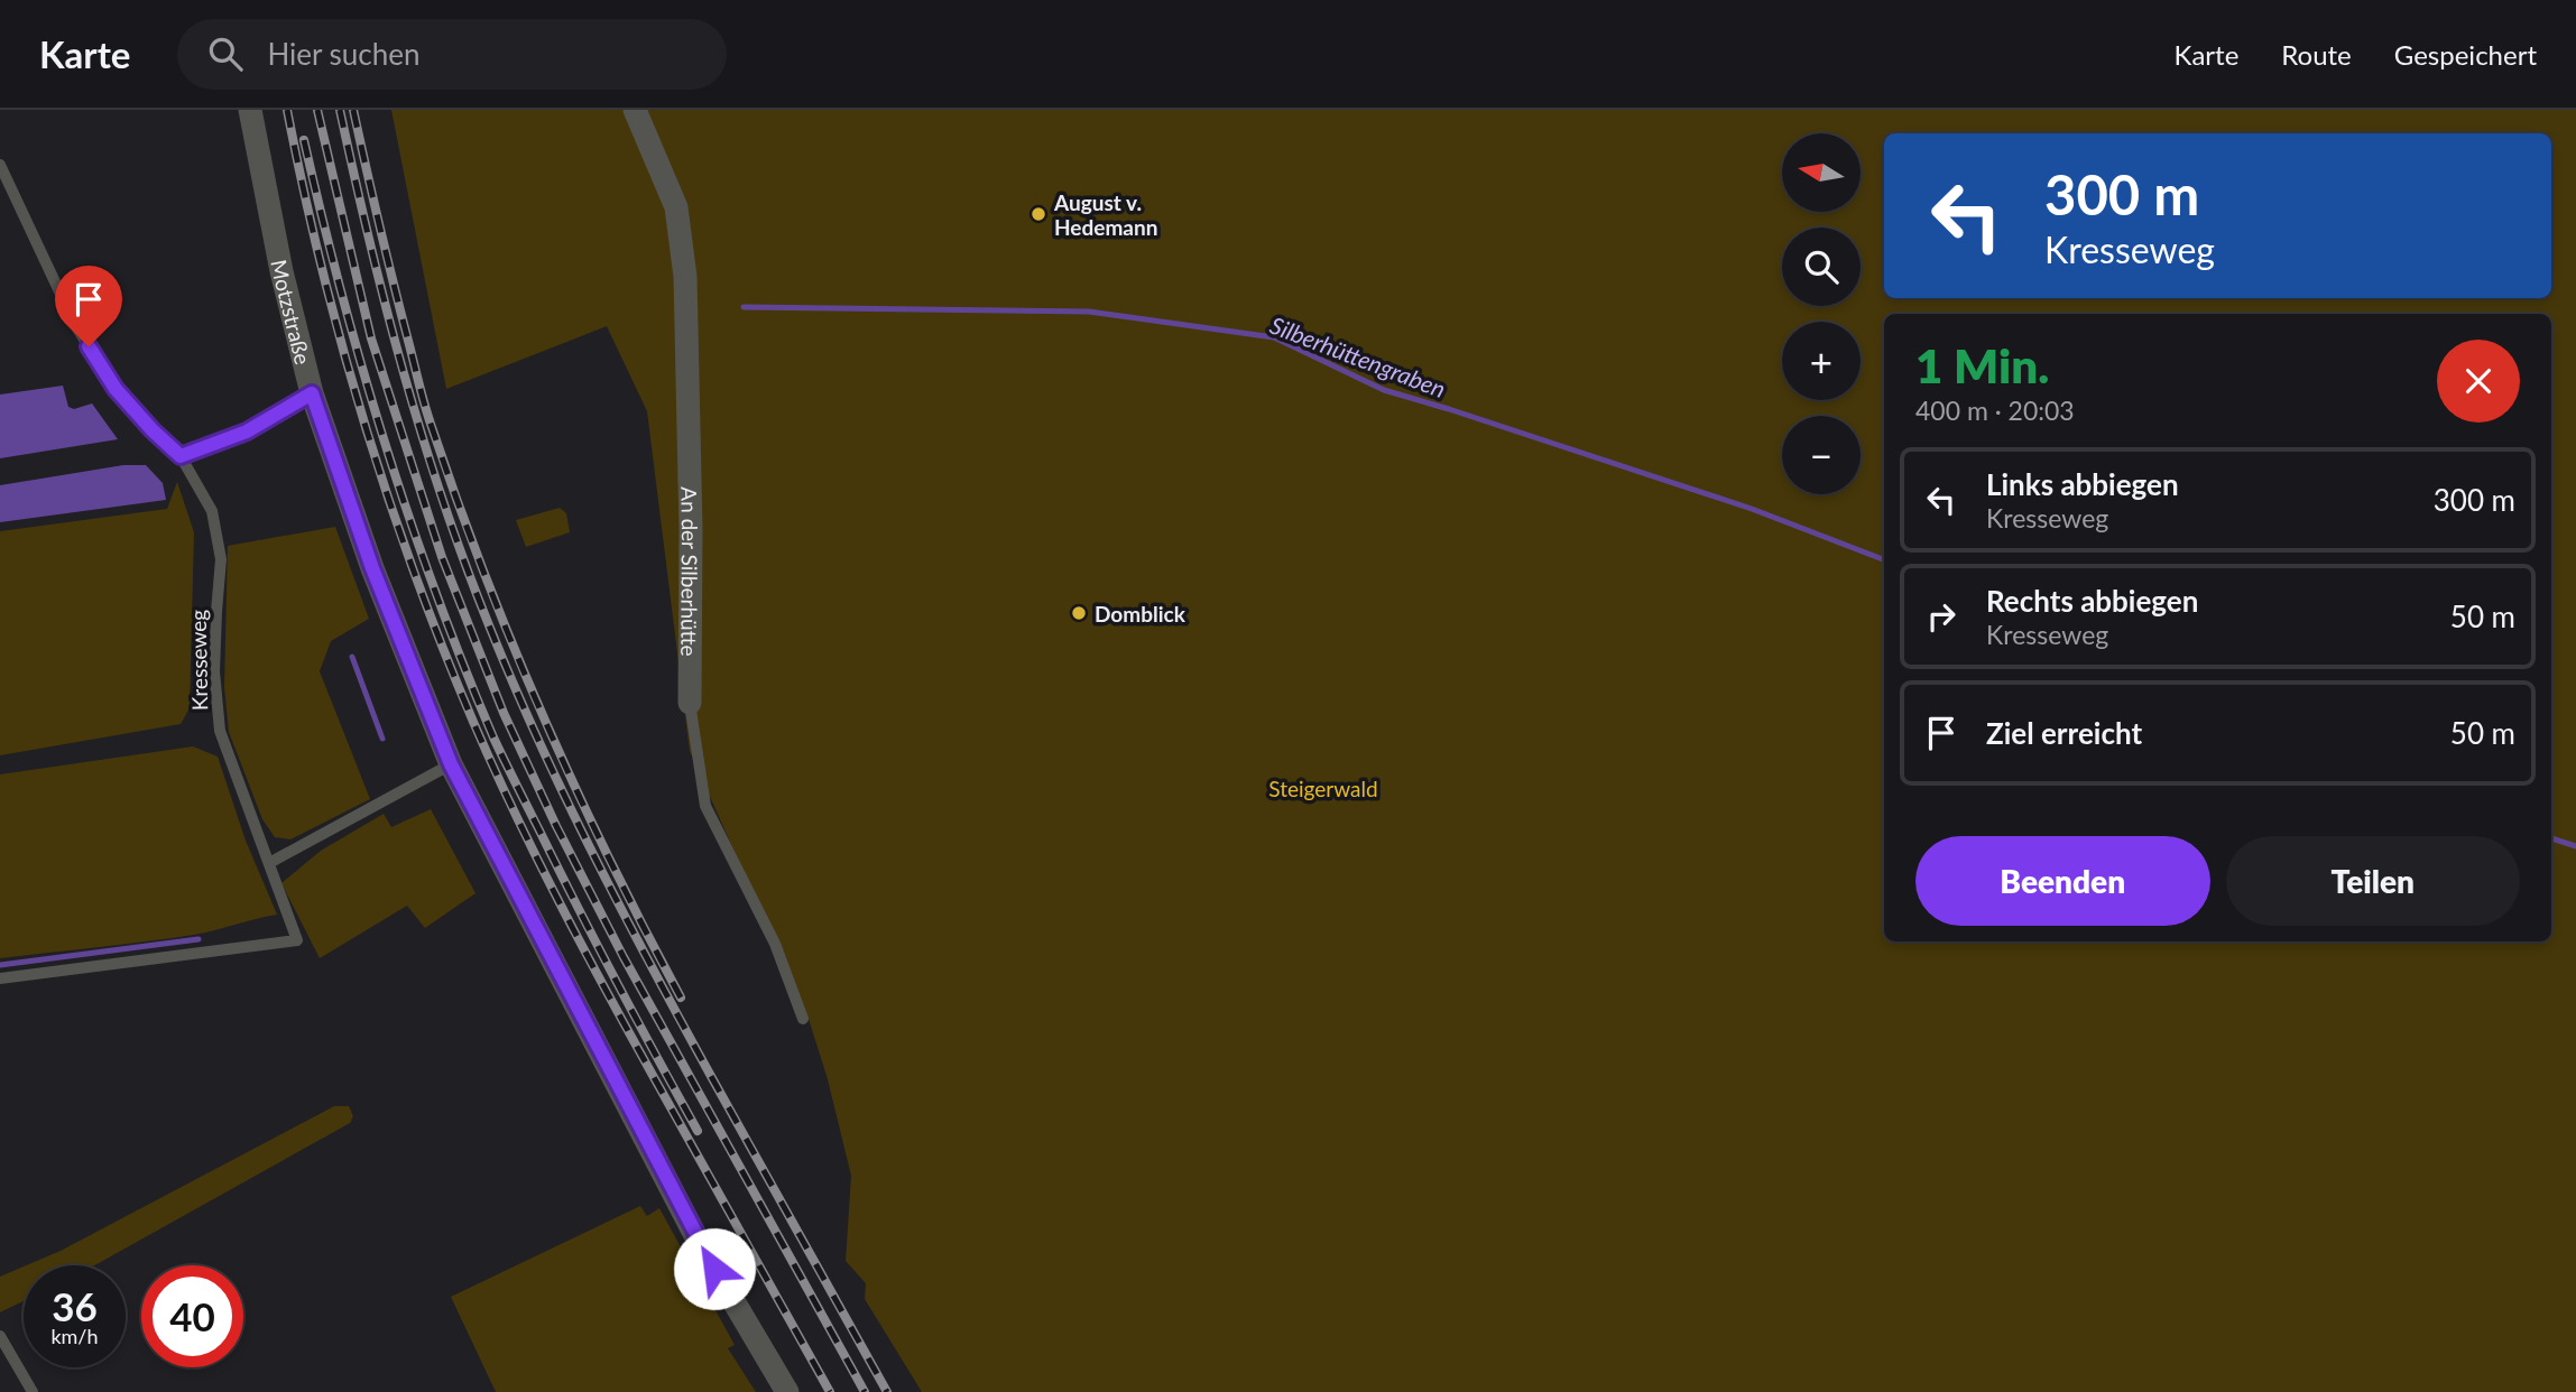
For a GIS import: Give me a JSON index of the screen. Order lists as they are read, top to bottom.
{
  "streets": {
    "street": ["Motzstraße", "An der Silberhütte"],
    "lane": ["Kresseweg"]
  },
  "water": ["Silberhüttengraben"],
  "parks": ["Steigerwald"],
  "places": ["August v. Hedemann", "Domblick"],
  "north": "left",
  "page": {
    "header": "Karte",
    "search": "Hier suchen",
    "nav": ["Karte", "Route", "Gespeichert"],
    "map_buttons": ["+", "−"],
    "turn": ["300 m", "Kresseweg"],
    "heading": ["1 Min.", "400 m · 20:03"],
    "list": [
      {
        "name": "Links abbiegen",
        "note": "Kresseweg",
        "value": "300 m"
      },
      {
        "name": "Rechts abbiegen",
        "note": "Kresseweg",
        "value": "50 m"
      },
      {
        "name": "Ziel erreicht",
        "value": "50 m"
      }
    ],
    "buttons": ["Beenden", "Teilen"],
    "speed": "36 km/h",
    "limit": "40"
  }
}
